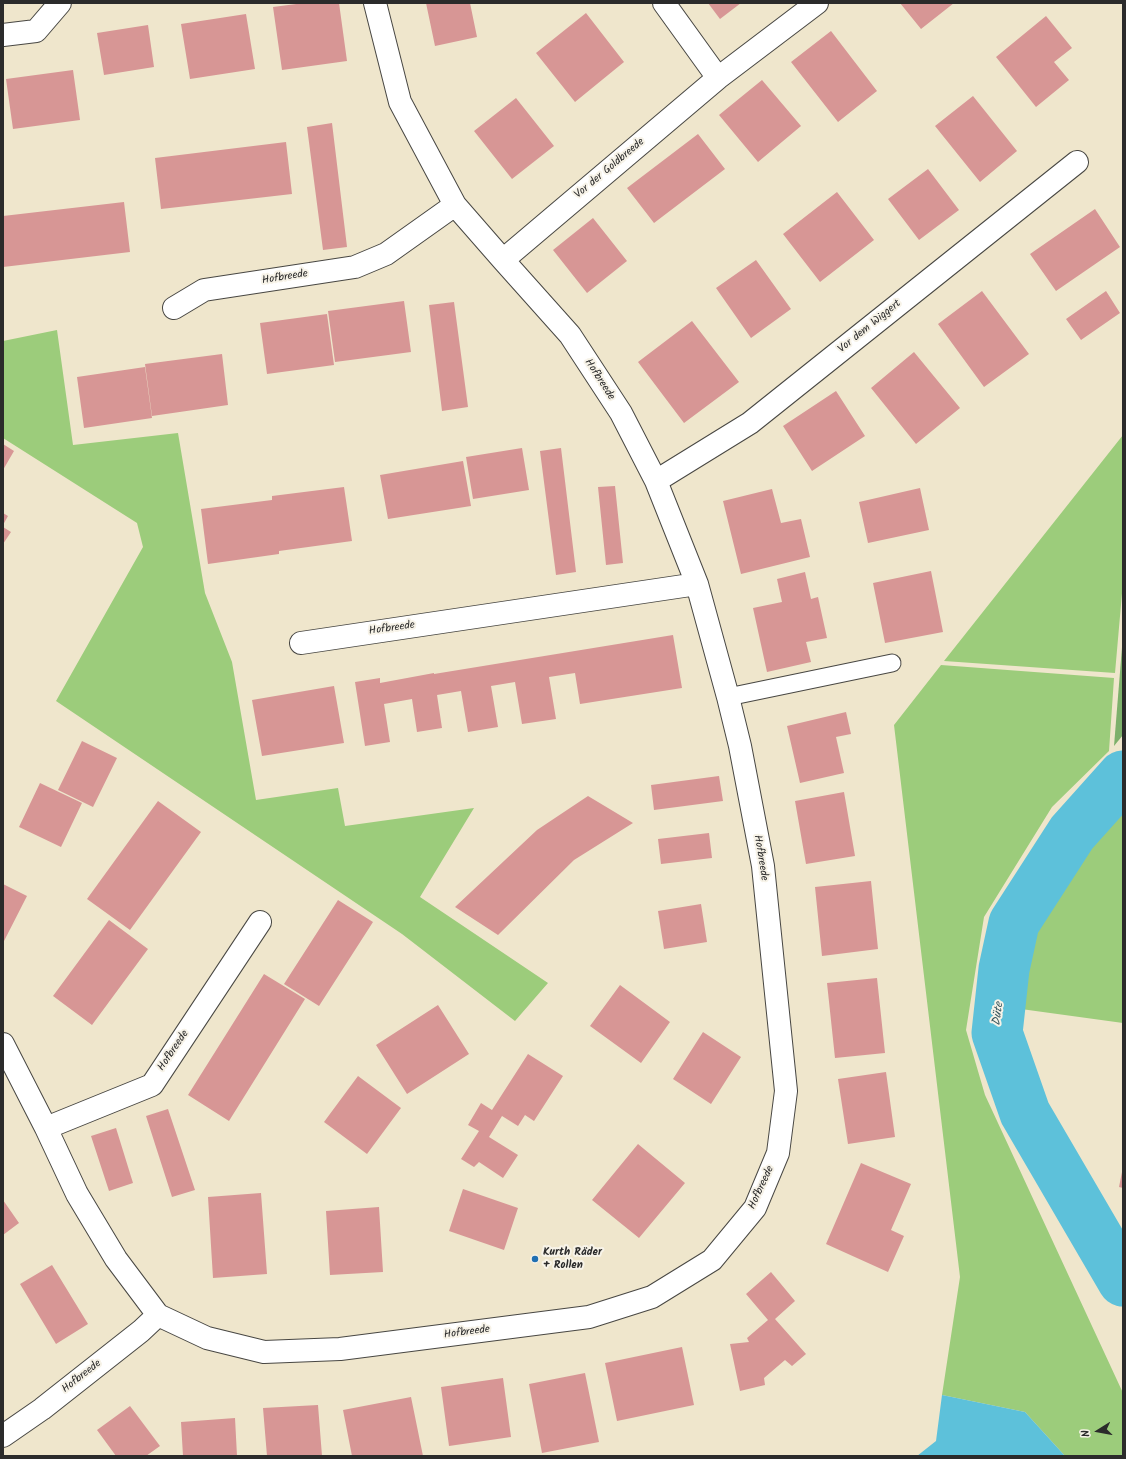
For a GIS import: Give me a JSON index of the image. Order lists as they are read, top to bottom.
{
  "streets": {
    "street": ["Vor der Goldbreede", "Hofbreede", "Vor dem Wiggert"]
  },
  "crossings": [
    ["Vor der Goldbreede", "Hofbreede"],
    ["Hofbreede", "Vor dem Wiggert"]
  ],
  "water": ["Düte"],
  "places": ["Kurth Räder + Rollen"],
  "north": "left"
}
